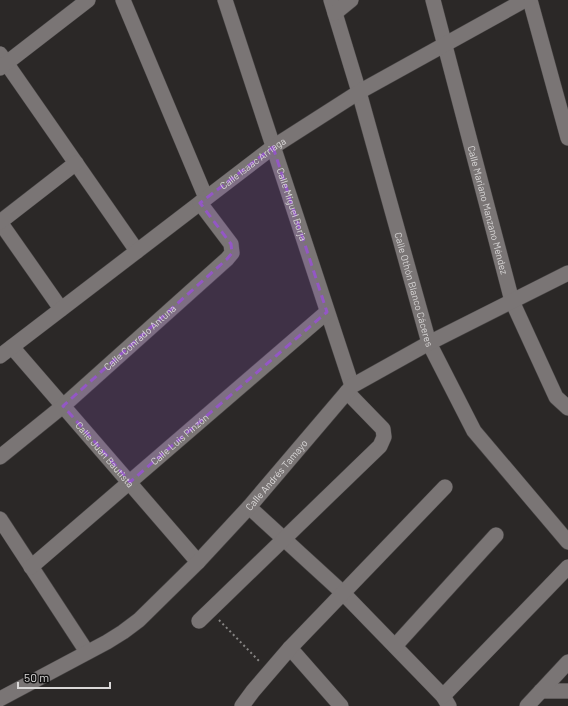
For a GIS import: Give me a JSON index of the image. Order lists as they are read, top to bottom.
{
  "streets": {
    "street": [
      "Calle Isaac Arriaga",
      "Calle Miguel Borja",
      "Calle Mariano Manzano Méndez",
      "Calle Othón Blanco Cáceres",
      "Calle Conrado Antuna",
      "Calle Luis Pinzón",
      "Calle Juan Bautista",
      "Calle Andrés Tamayo"
    ]
  },
  "crossings": [
    ["Calle Isaac Arriaga", "Calle Miguel Borja"],
    ["Calle Isaac Arriaga", "Calle Mariano Manzano Méndez"],
    ["Calle Isaac Arriaga", "Calle Othón Blanco Cáceres"],
    ["Calle Isaac Arriaga", "Calle Conrado Antuna"],
    ["Calle Isaac Arriaga", "Calle Juan Bautista"],
    ["Calle Miguel Borja", "Calle Luis Pinzón"],
    ["Calle Miguel Borja", "Calle Andrés Tamayo"],
    ["Calle Mariano Manzano Méndez", "Calle Andrés Tamayo"],
    ["Calle Othón Blanco Cáceres", "Calle Andrés Tamayo"],
    ["Calle Conrado Antuna", "Calle Juan Bautista"],
    ["Calle Luis Pinzón", "Calle Juan Bautista"],
    ["Calle Juan Bautista", "Calle Andrés Tamayo"]
  ],
  "scale_bar": "50 m"
}
